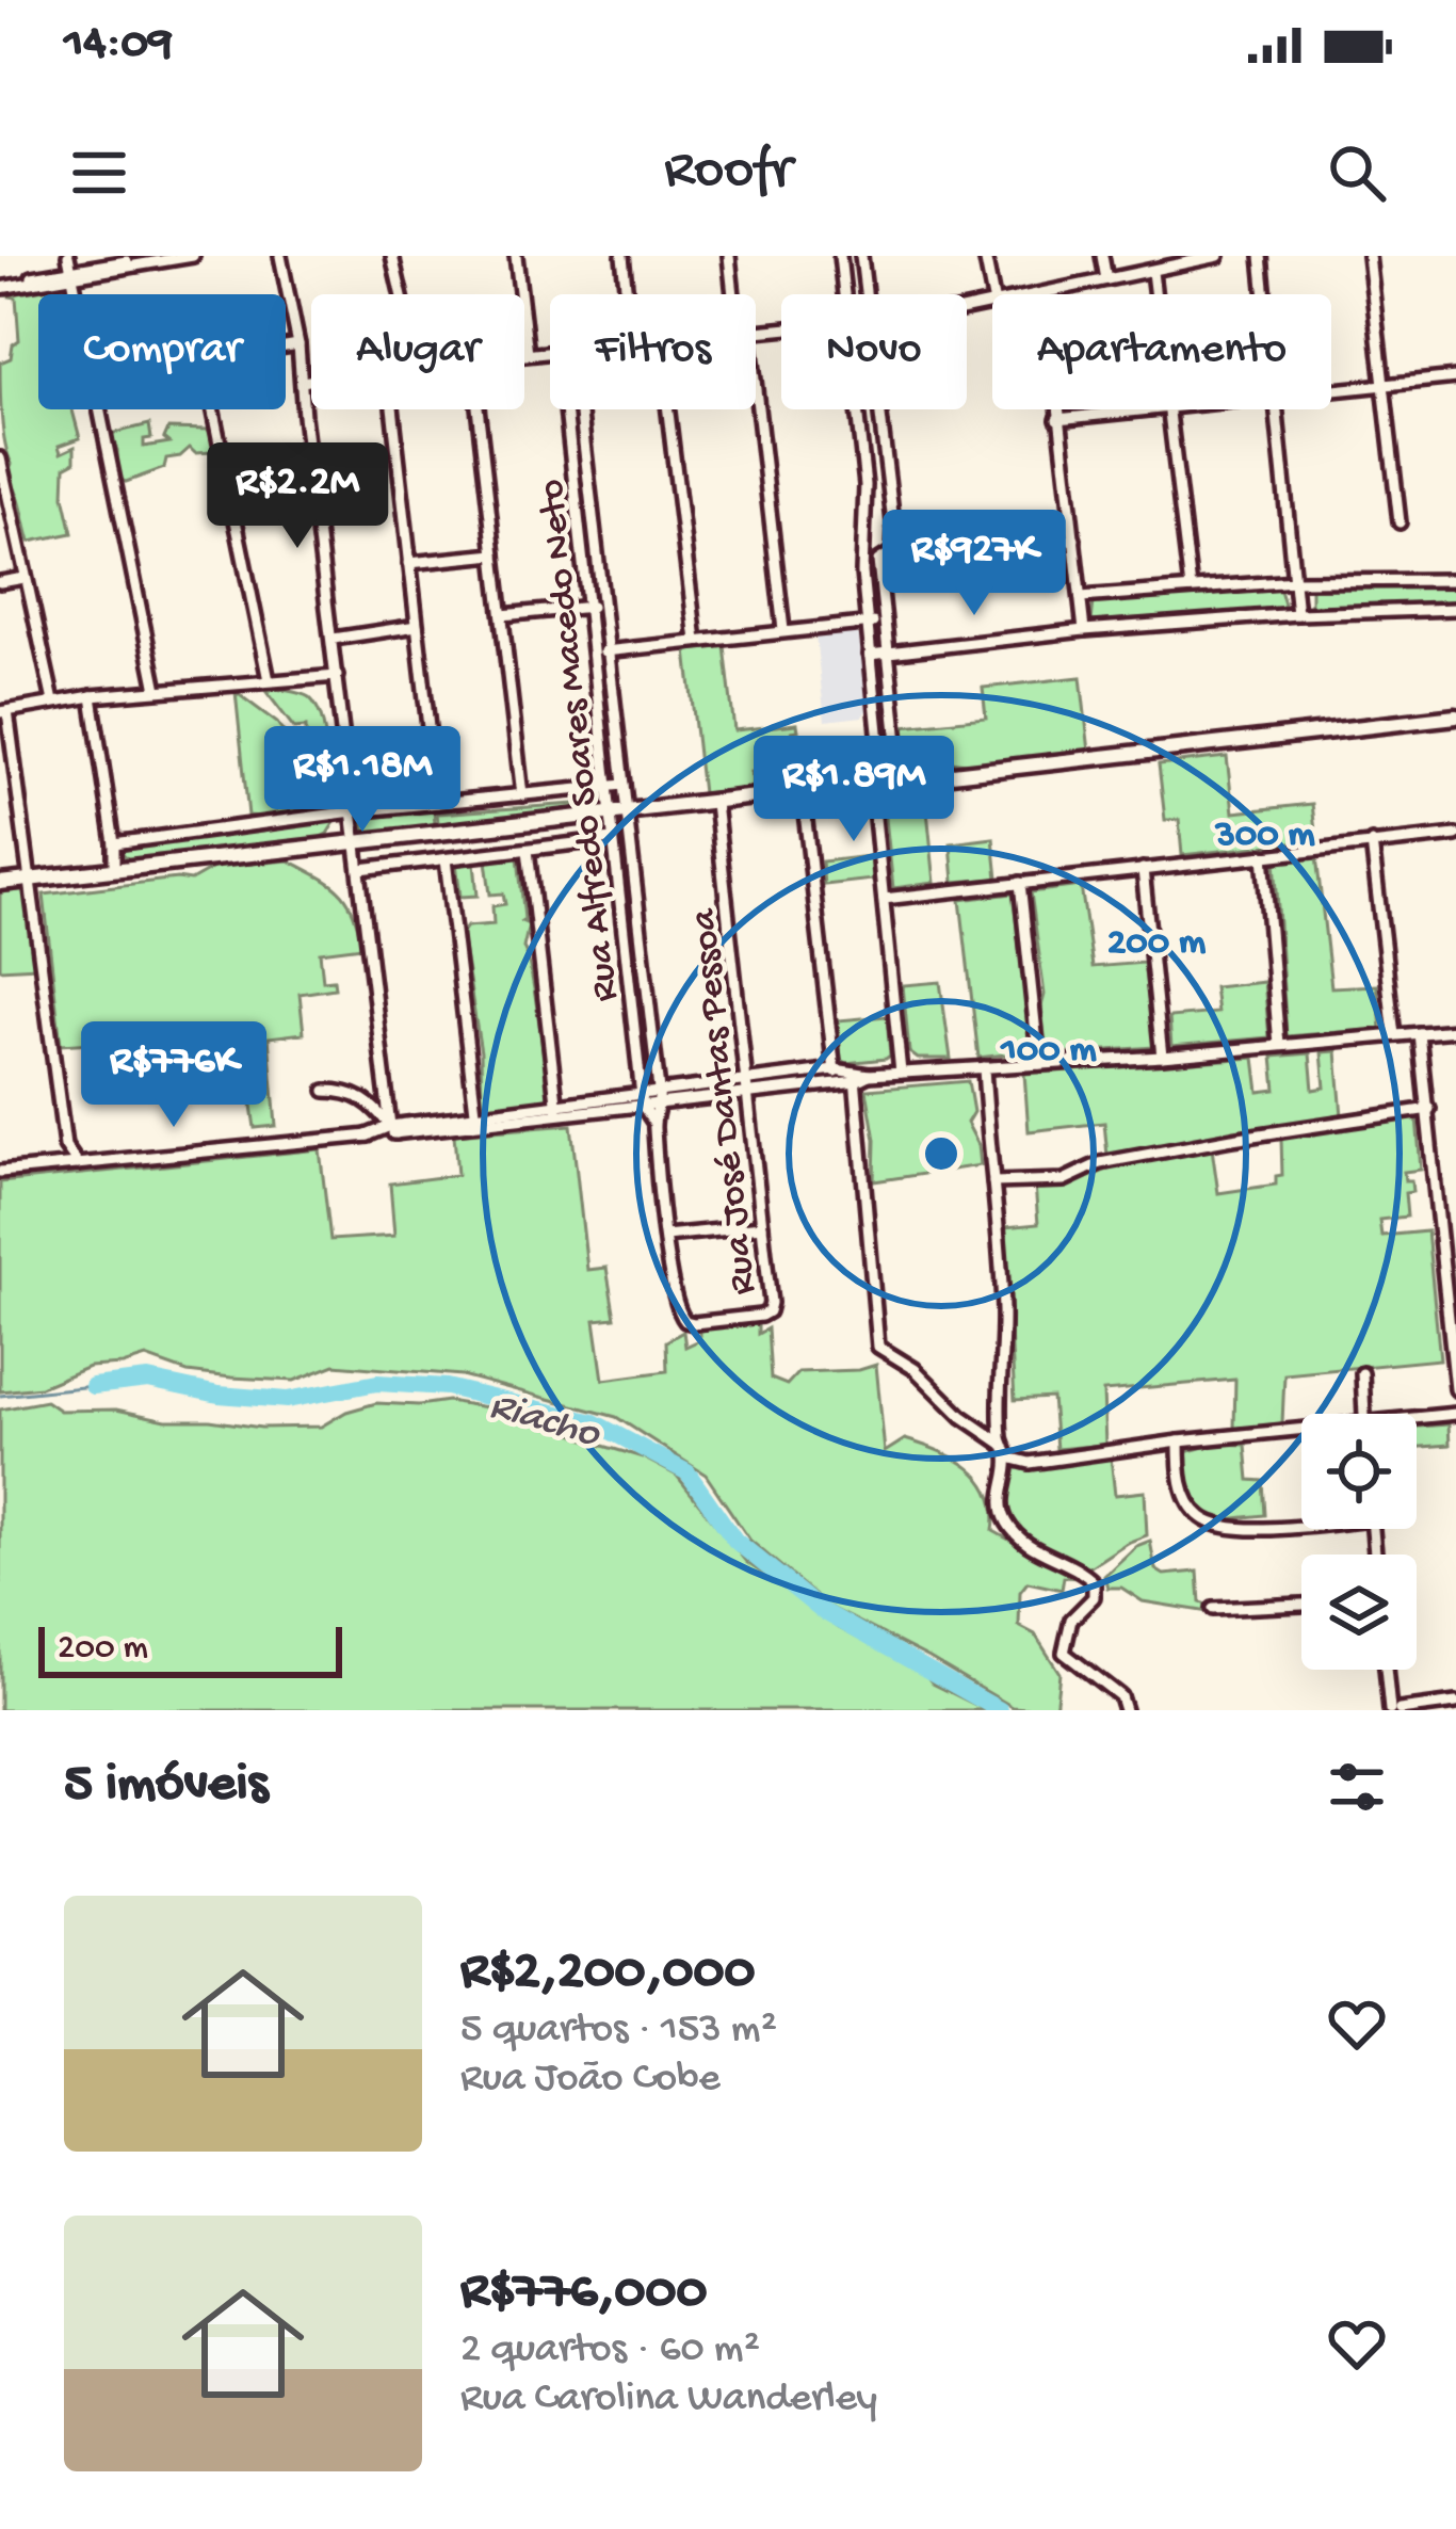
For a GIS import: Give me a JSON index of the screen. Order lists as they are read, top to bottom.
{
  "streets": {
    "street": ["Rua Alfredo Soares Macedo Neto", "Rua José Dantas Pessoa"]
  },
  "crossings": [
    ["Rua Alfredo Soares Macedo Neto", "Rua José Dantas Pessoa"]
  ],
  "water": ["Riacho"],
  "scale_bar": "200 m",
  "page": {
    "status": "14:09",
    "header": "Roofr",
    "chip": [
      "Comprar",
      "Alugar",
      "Filtros",
      "Novo",
      "Apartamento"
    ],
    "price": [
      "R$2.2M",
      "R$927K",
      "R$1.18M",
      "R$1.89M",
      "R$776K"
    ],
    "scale": "200 m",
    "heading": "5 imóveis",
    "list": [
      {
        "name": "R$2,200,000",
        "note": "5 quartos · 153 m² · Rua João Cobe"
      },
      {
        "name": "R$776,000",
        "note": "2 quartos · 60 m² · Rua Carolina Wanderley"
      }
    ]
  },
  "rings": ["300 m", "200 m", "100 m"]
}
